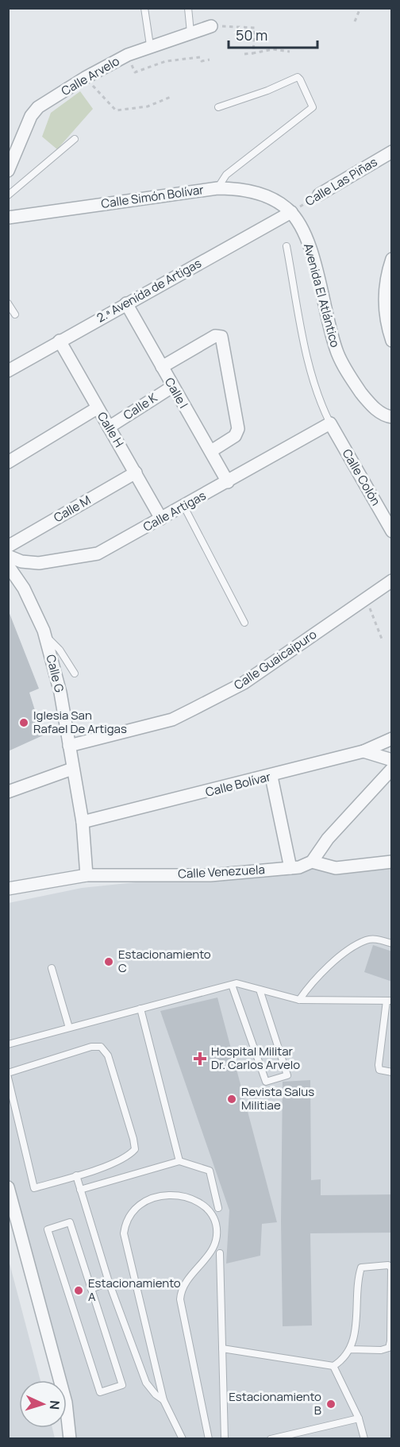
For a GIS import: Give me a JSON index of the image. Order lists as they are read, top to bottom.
{
  "streets": {
    "street": [
      "Calle Arvelo",
      "Calle Las Piñas",
      "Calle Simón Bolívar",
      "2.ª Avenida de Artigas",
      "Avenida El Atlántico",
      "Calle I",
      "Calle K",
      "Calle H",
      "Calle Colón",
      "Calle M",
      "Calle Artigas",
      "Calle Guaicaipuro",
      "Calle G",
      "Calle Bolívar",
      "Calle Venezuela"
    ]
  },
  "crossings": [
    ["Calle Las Piñas", "Calle Simón Bolívar"],
    ["Calle Las Piñas", "2.ª Avenida de Artigas"],
    ["Calle Las Piñas", "Avenida El Atlántico"],
    ["Calle Simón Bolívar", "2.ª Avenida de Artigas"],
    ["Calle Simón Bolívar", "Avenida El Atlántico"],
    ["2.ª Avenida de Artigas", "Avenida El Atlántico"],
    ["2.ª Avenida de Artigas", "Calle I"],
    ["2.ª Avenida de Artigas", "Calle H"],
    ["Calle I", "Calle K"],
    ["Calle I", "Calle Artigas"],
    ["Calle K", "Calle H"],
    ["Calle H", "Calle M"],
    ["Calle H", "Calle Artigas"],
    ["Calle Colón", "Calle Artigas"],
    ["Calle Guaicaipuro", "Calle G"],
    ["Calle G", "Calle Bolívar"],
    ["Calle G", "Calle Venezuela"]
  ],
  "places": {
    "other": [
      "Iglesia San Rafael De Artigas",
      "Estacionamiento C",
      "Revista Salus Militiae",
      "Estacionamiento A",
      "Estacionamiento B"
    ],
    "health": ["Hospital Militar Dr. Carlos Arvelo"]
  },
  "scale_bar": "50 m",
  "north": "right"
}
